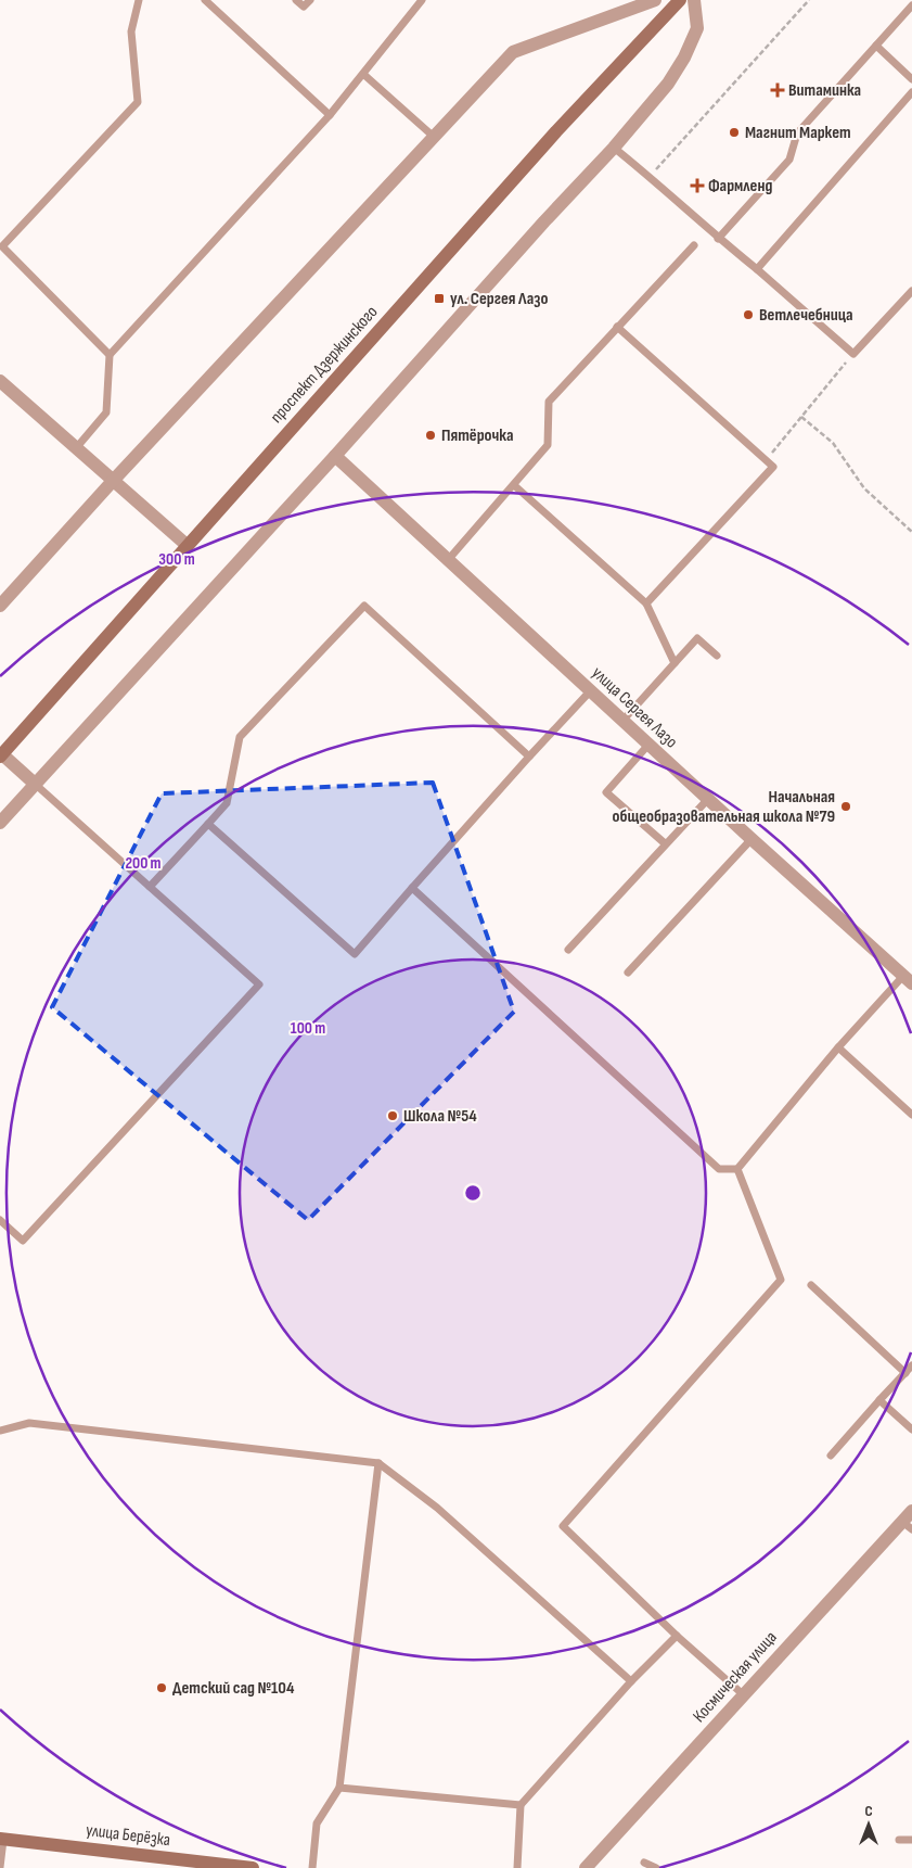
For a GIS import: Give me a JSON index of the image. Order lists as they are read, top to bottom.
{
  "streets": {
    "main road": ["проспект Дзержинского", "улица Берёзка"],
    "street": ["улица Сергея Лазо", "Космическая улица"]
  },
  "places": {
    "health": ["Витаминка", "Фармленд"],
    "other": [
      "Магнит Маркет",
      "Ветлечебница",
      "Пятёрочка",
      "Начальная общеобразовательная школа №79",
      "Школа №54",
      "Детский сад №104"
    ],
    "transit": ["ул. Сергея Лазо"]
  },
  "north": "top",
  "rings": ["300 m", "200 m", "100 m"]
}
